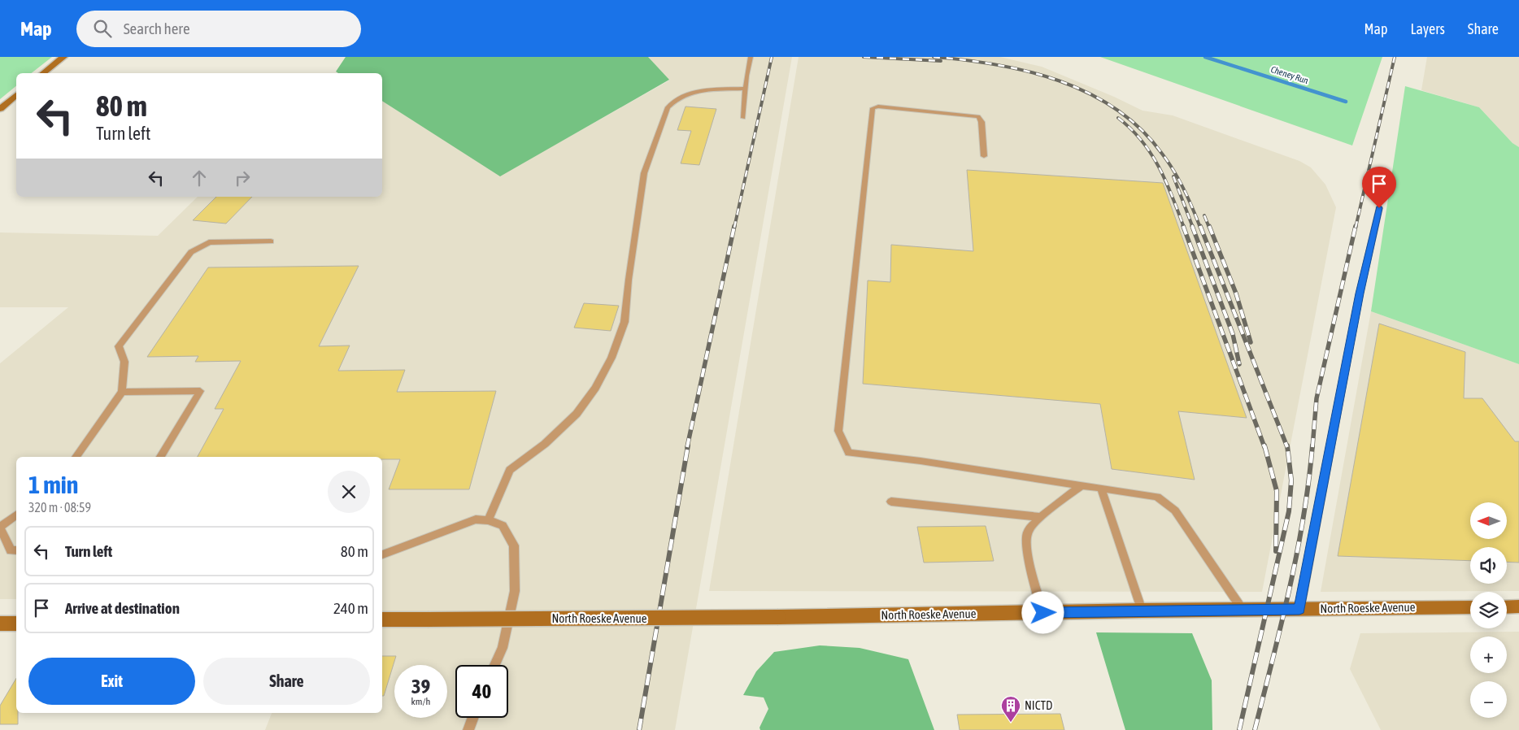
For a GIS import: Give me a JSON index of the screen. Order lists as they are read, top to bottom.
{
  "streets": {
    "street": ["North Roeske Avenue"]
  },
  "water": ["Cheney Run"],
  "places": {
    "building": ["NICTD"]
  },
  "north": "left",
  "page": {
    "header": "Map",
    "search": "Search here",
    "nav": ["Map", "Layers", "Share"],
    "turn": ["80 m", "Turn left"],
    "heading": ["1 min", "320 m · 08:59"],
    "map_buttons": ["+", "−"],
    "list": [
      {
        "name": "Turn left",
        "value": "80 m"
      },
      {
        "name": "Arrive at destination",
        "value": "240 m"
      }
    ],
    "buttons": ["Exit", "Share"],
    "speed": "39 km/h",
    "limit": "40"
  }
}
